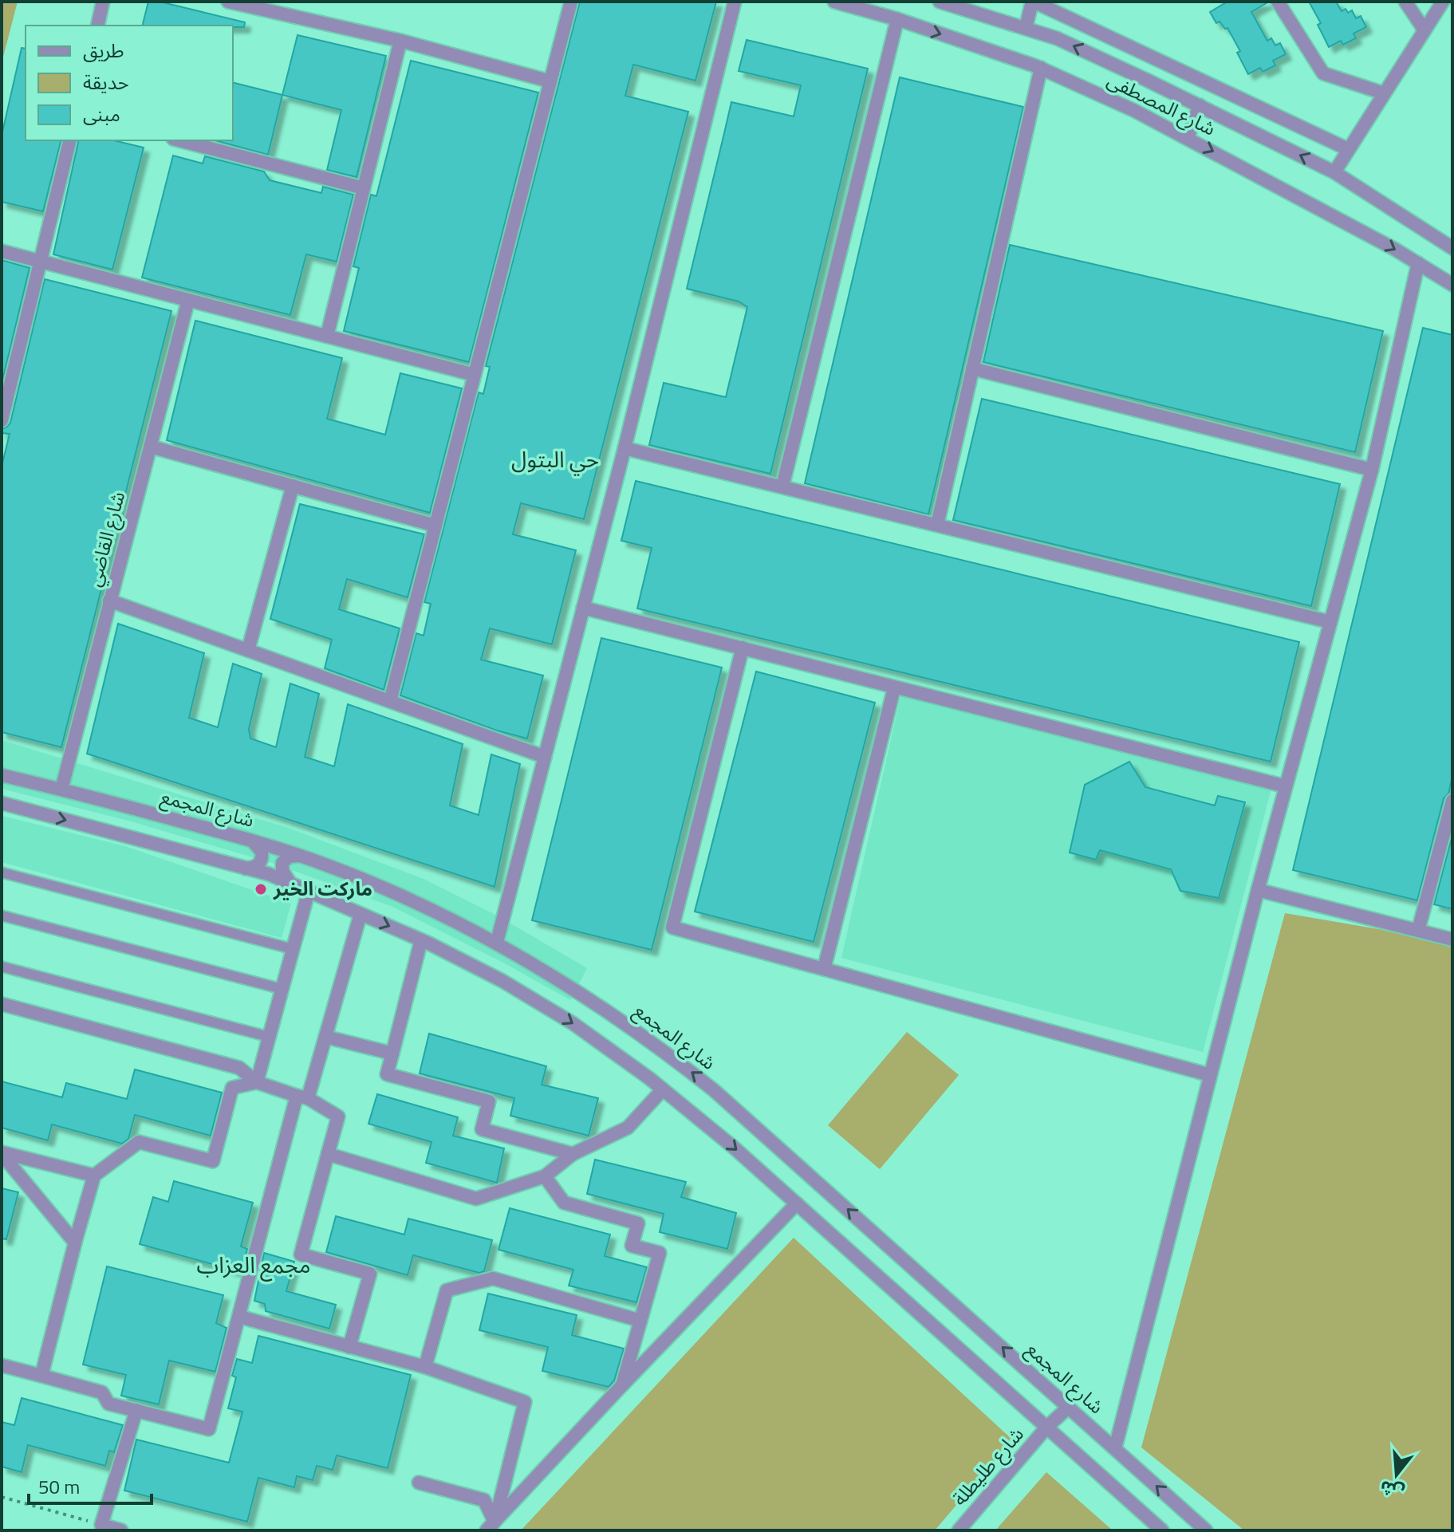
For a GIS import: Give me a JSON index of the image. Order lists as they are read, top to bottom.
{
  "streets": {
    "street": [
      "شارع المصطفى",
      "شارع القاضي",
      "شارع المجمع",
      "شارع طليطلة"
    ]
  },
  "crossings": [
    ["شارع القاضي", "شارع المجمع"],
    ["شارع المجمع", "شارع طليطلة"]
  ],
  "districts": ["حي البتول", "مجمع العزاب"],
  "places": ["ماركت الخير"],
  "legend": ["طريق", "حديقة", "مبنى"],
  "scale_bar": "50 m",
  "north": "bottom"
}
